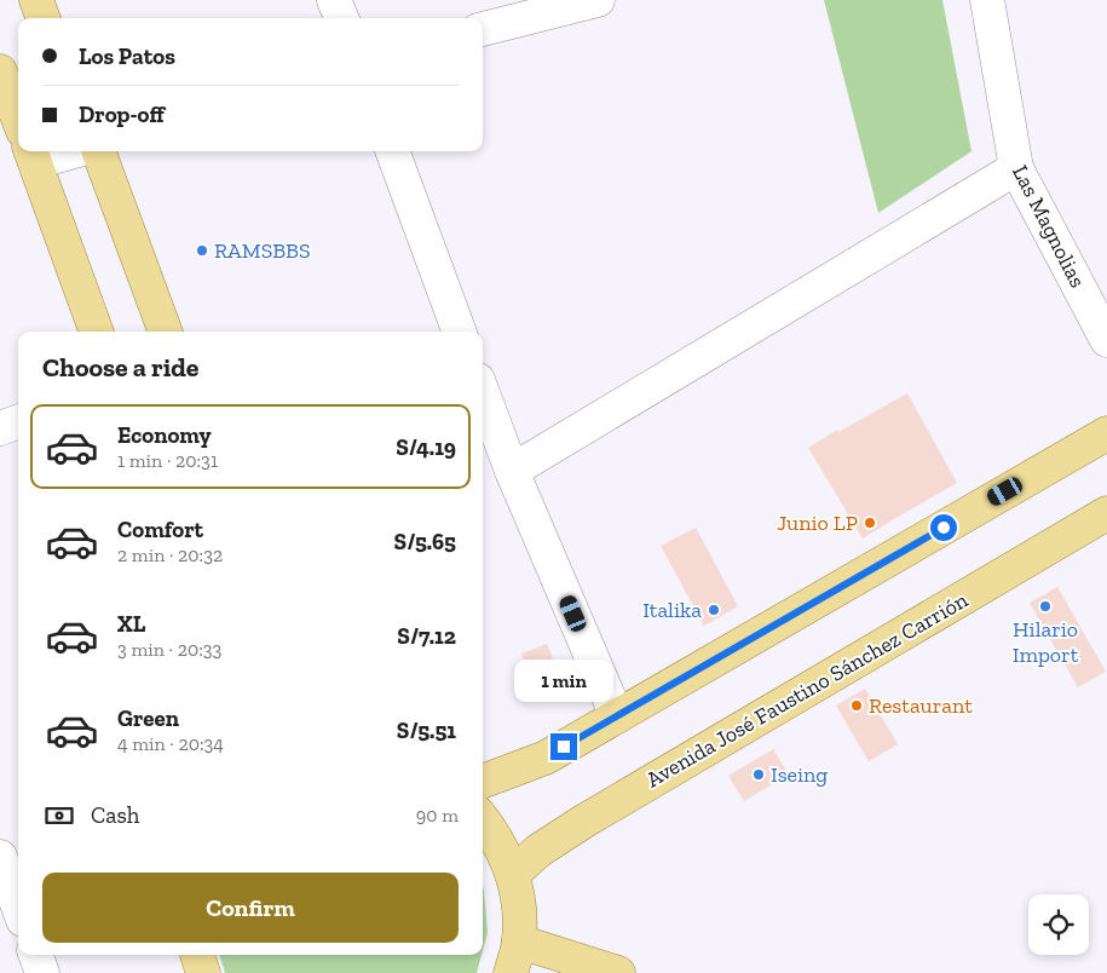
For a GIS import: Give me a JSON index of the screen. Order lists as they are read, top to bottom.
{
  "streets": {
    "main road": ["Avenida José Faustino Sánchez Carrión"],
    "street": ["Las Magnolias"]
  },
  "places": [
    "RAMSBBS",
    "Junio LP",
    "Hilario Import",
    "Italika",
    "Restaurant",
    "Iseing"
  ],
  "page": {
    "banner": ["Los Patos", "Drop-off"],
    "heading": "Choose a ride",
    "list": [
      {
        "name": "Economy",
        "note": "1 min · 20:31",
        "value": "S/4.19"
      },
      {
        "name": "Comfort",
        "note": "2 min · 20:32",
        "value": "S/5.65"
      },
      {
        "name": "XL",
        "note": "3 min · 20:33",
        "value": "S/7.12"
      },
      {
        "name": "Green",
        "note": "4 min · 20:34",
        "value": "S/5.51"
      }
    ],
    "bubble": "1 min",
    "pay": ["Cash", "90 m"],
    "buttons": "Confirm"
  }
}
